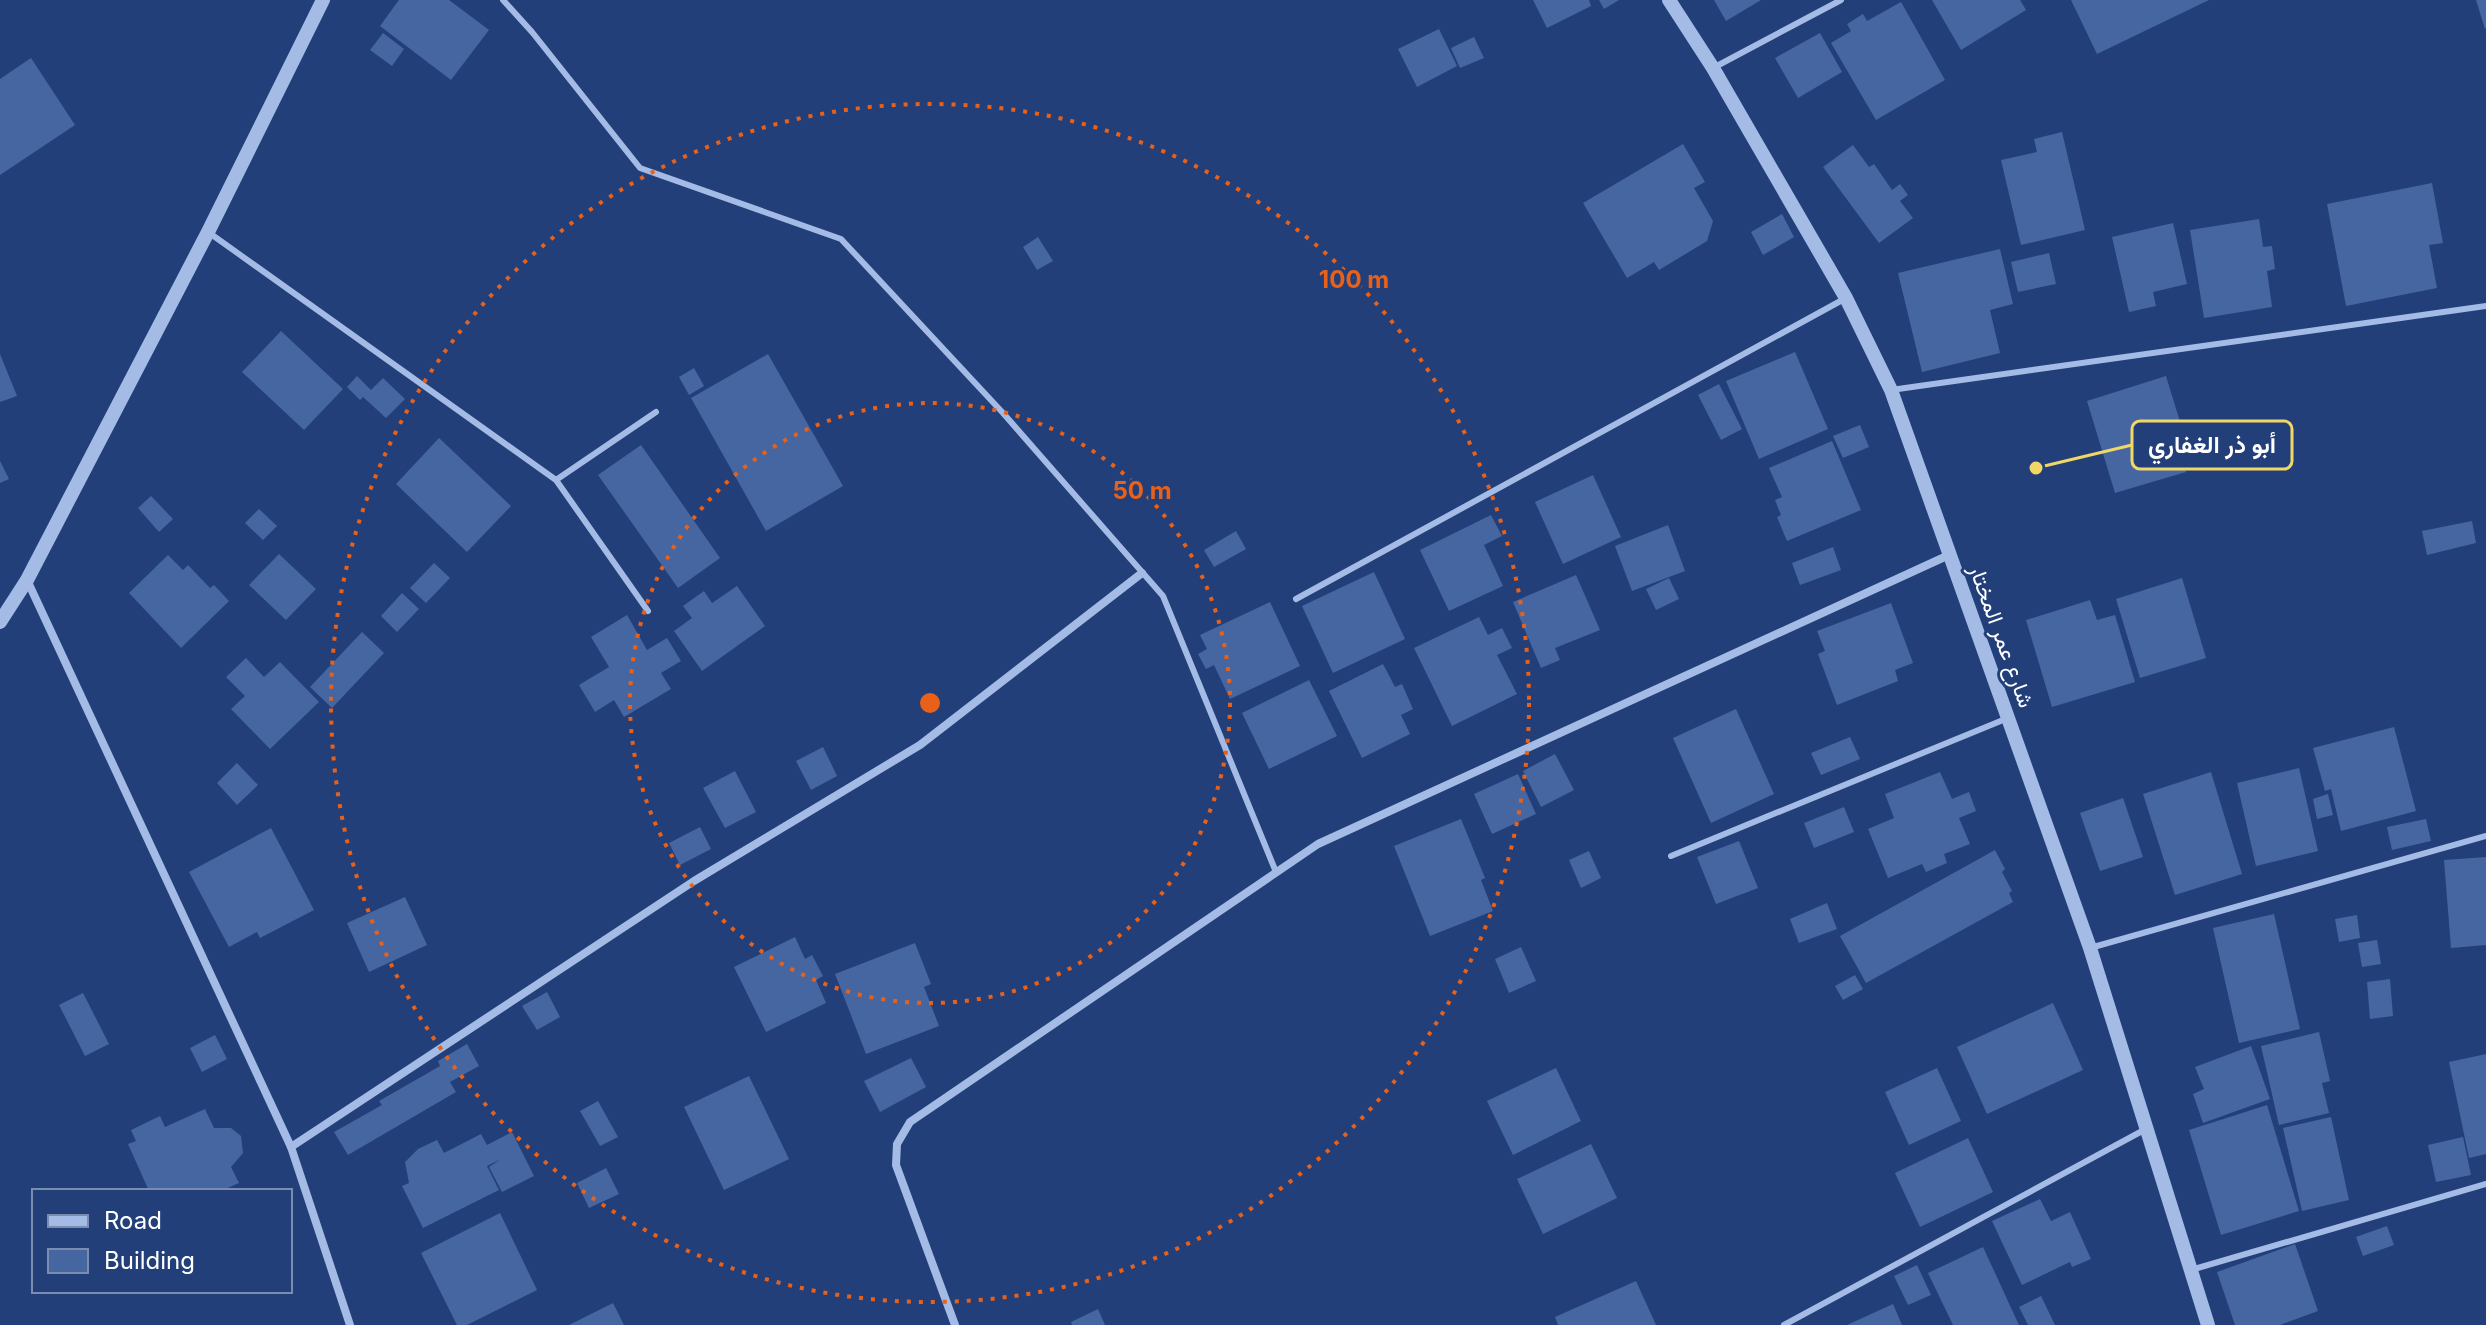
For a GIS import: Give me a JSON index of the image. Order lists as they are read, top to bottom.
{
  "streets": {
    "street": ["شارع عمر المختار"]
  },
  "places": ["أبو ذر الغفاري"],
  "legend": ["Road", "Building"],
  "rings": ["100 m", "50 m"]
}
